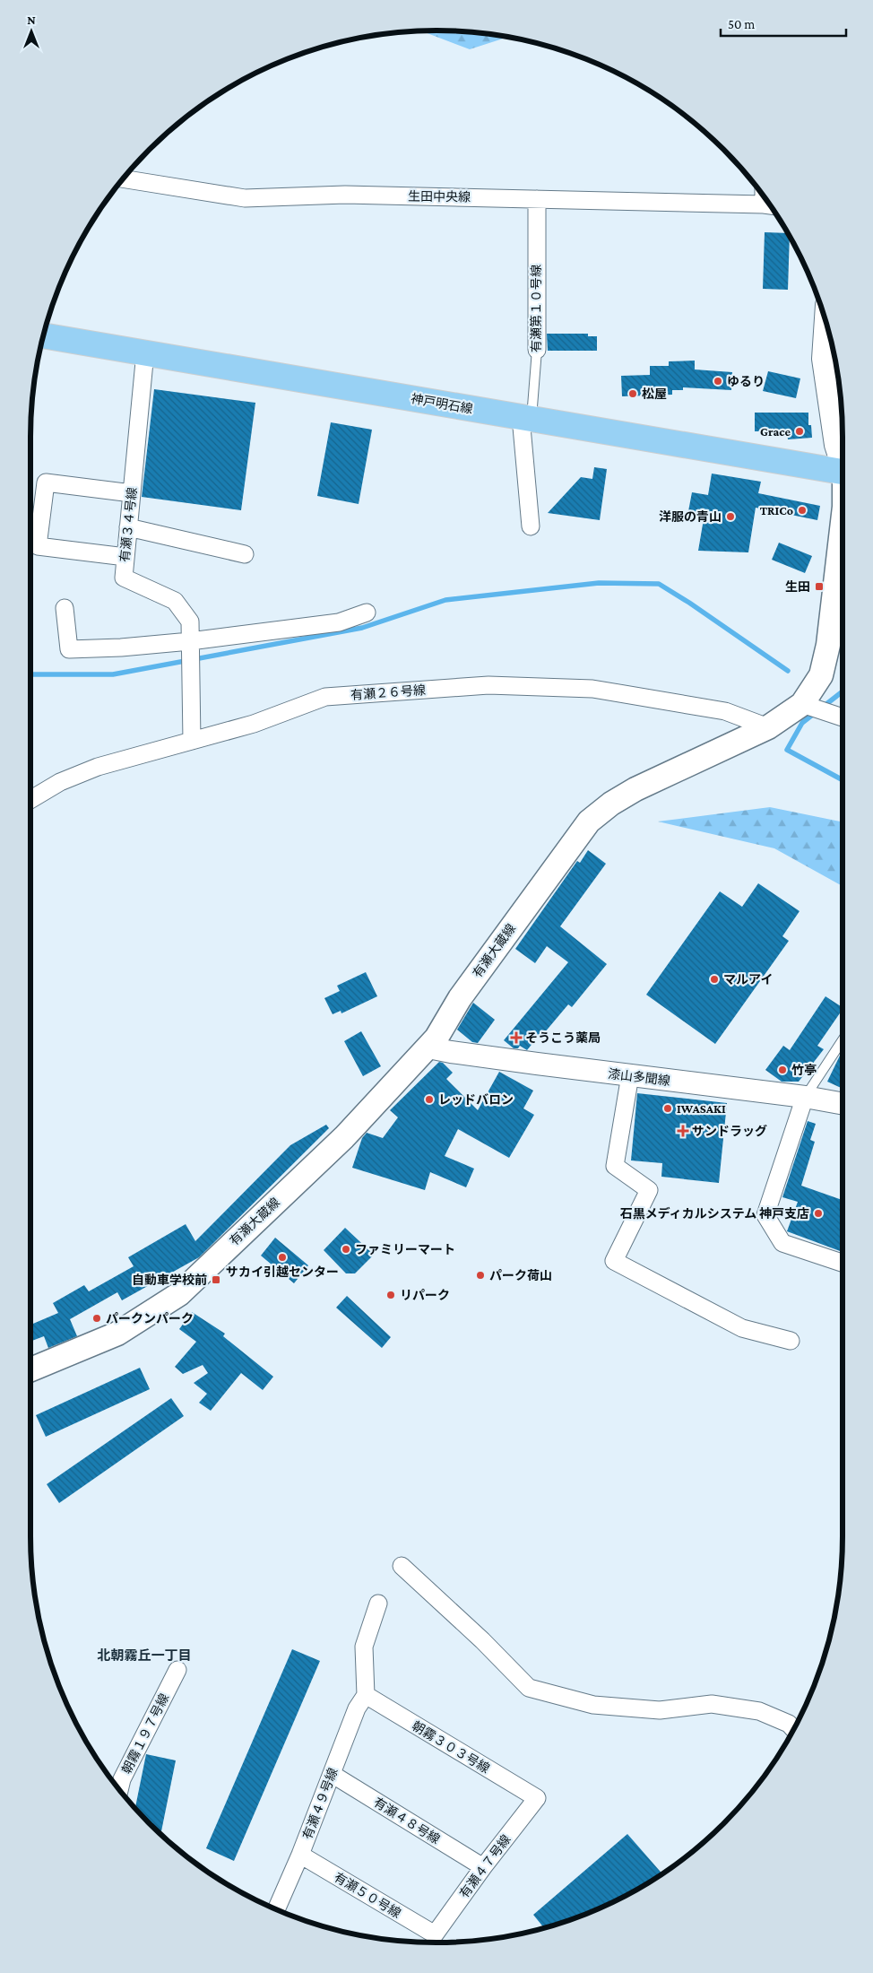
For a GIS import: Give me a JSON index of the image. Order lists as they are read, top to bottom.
{
  "streets": {
    "main road": ["神戸明石線", "有瀬大蔵線"],
    "street": [
      "生田中央線",
      "有瀬第１０号線",
      "有瀬３４号線",
      "有瀬２６号線",
      "漆山多聞線",
      "朝霧１９７号線",
      "朝霧３０３号線",
      "有瀬４９号線",
      "有瀬４８号線",
      "有瀬４７号線",
      "有瀬５０号線"
    ]
  },
  "crossings": [
    ["生田中央線", "有瀬第１０号線"],
    ["有瀬第１０号線", "神戸明石線"],
    ["神戸明石線", "有瀬３４号線"],
    ["有瀬３４号線", "有瀬２６号線"],
    ["有瀬２６号線", "有瀬大蔵線"],
    ["有瀬大蔵線", "漆山多聞線"],
    ["朝霧３０３号線", "有瀬４９号線"],
    ["朝霧３０３号線", "有瀬４７号線"],
    ["有瀬４９号線", "有瀬４８号線"],
    ["有瀬４９号線", "有瀬５０号線"],
    ["有瀬４８号線", "有瀬４７号線"],
    ["有瀬４７号線", "有瀬５０号線"]
  ],
  "districts": ["北朝霧丘一丁目"],
  "places": {
    "other": [
      "ゆるり",
      "松屋",
      "Grace",
      "TRICo",
      "洋服の青山",
      "マルアイ",
      "竹亭",
      "レッドバロン",
      "IWASAKI",
      "石黒メディカルシステム 神戸支店",
      "ファミリーマート",
      "サカイ引越センター",
      "パーク荷山",
      "リパーク",
      "パークンパーク"
    ],
    "transit": ["生田", "自動車学校前"],
    "health": ["そうこう薬局", "サンドラッグ"]
  },
  "scale_bar": "50 m",
  "north": "top"
}
